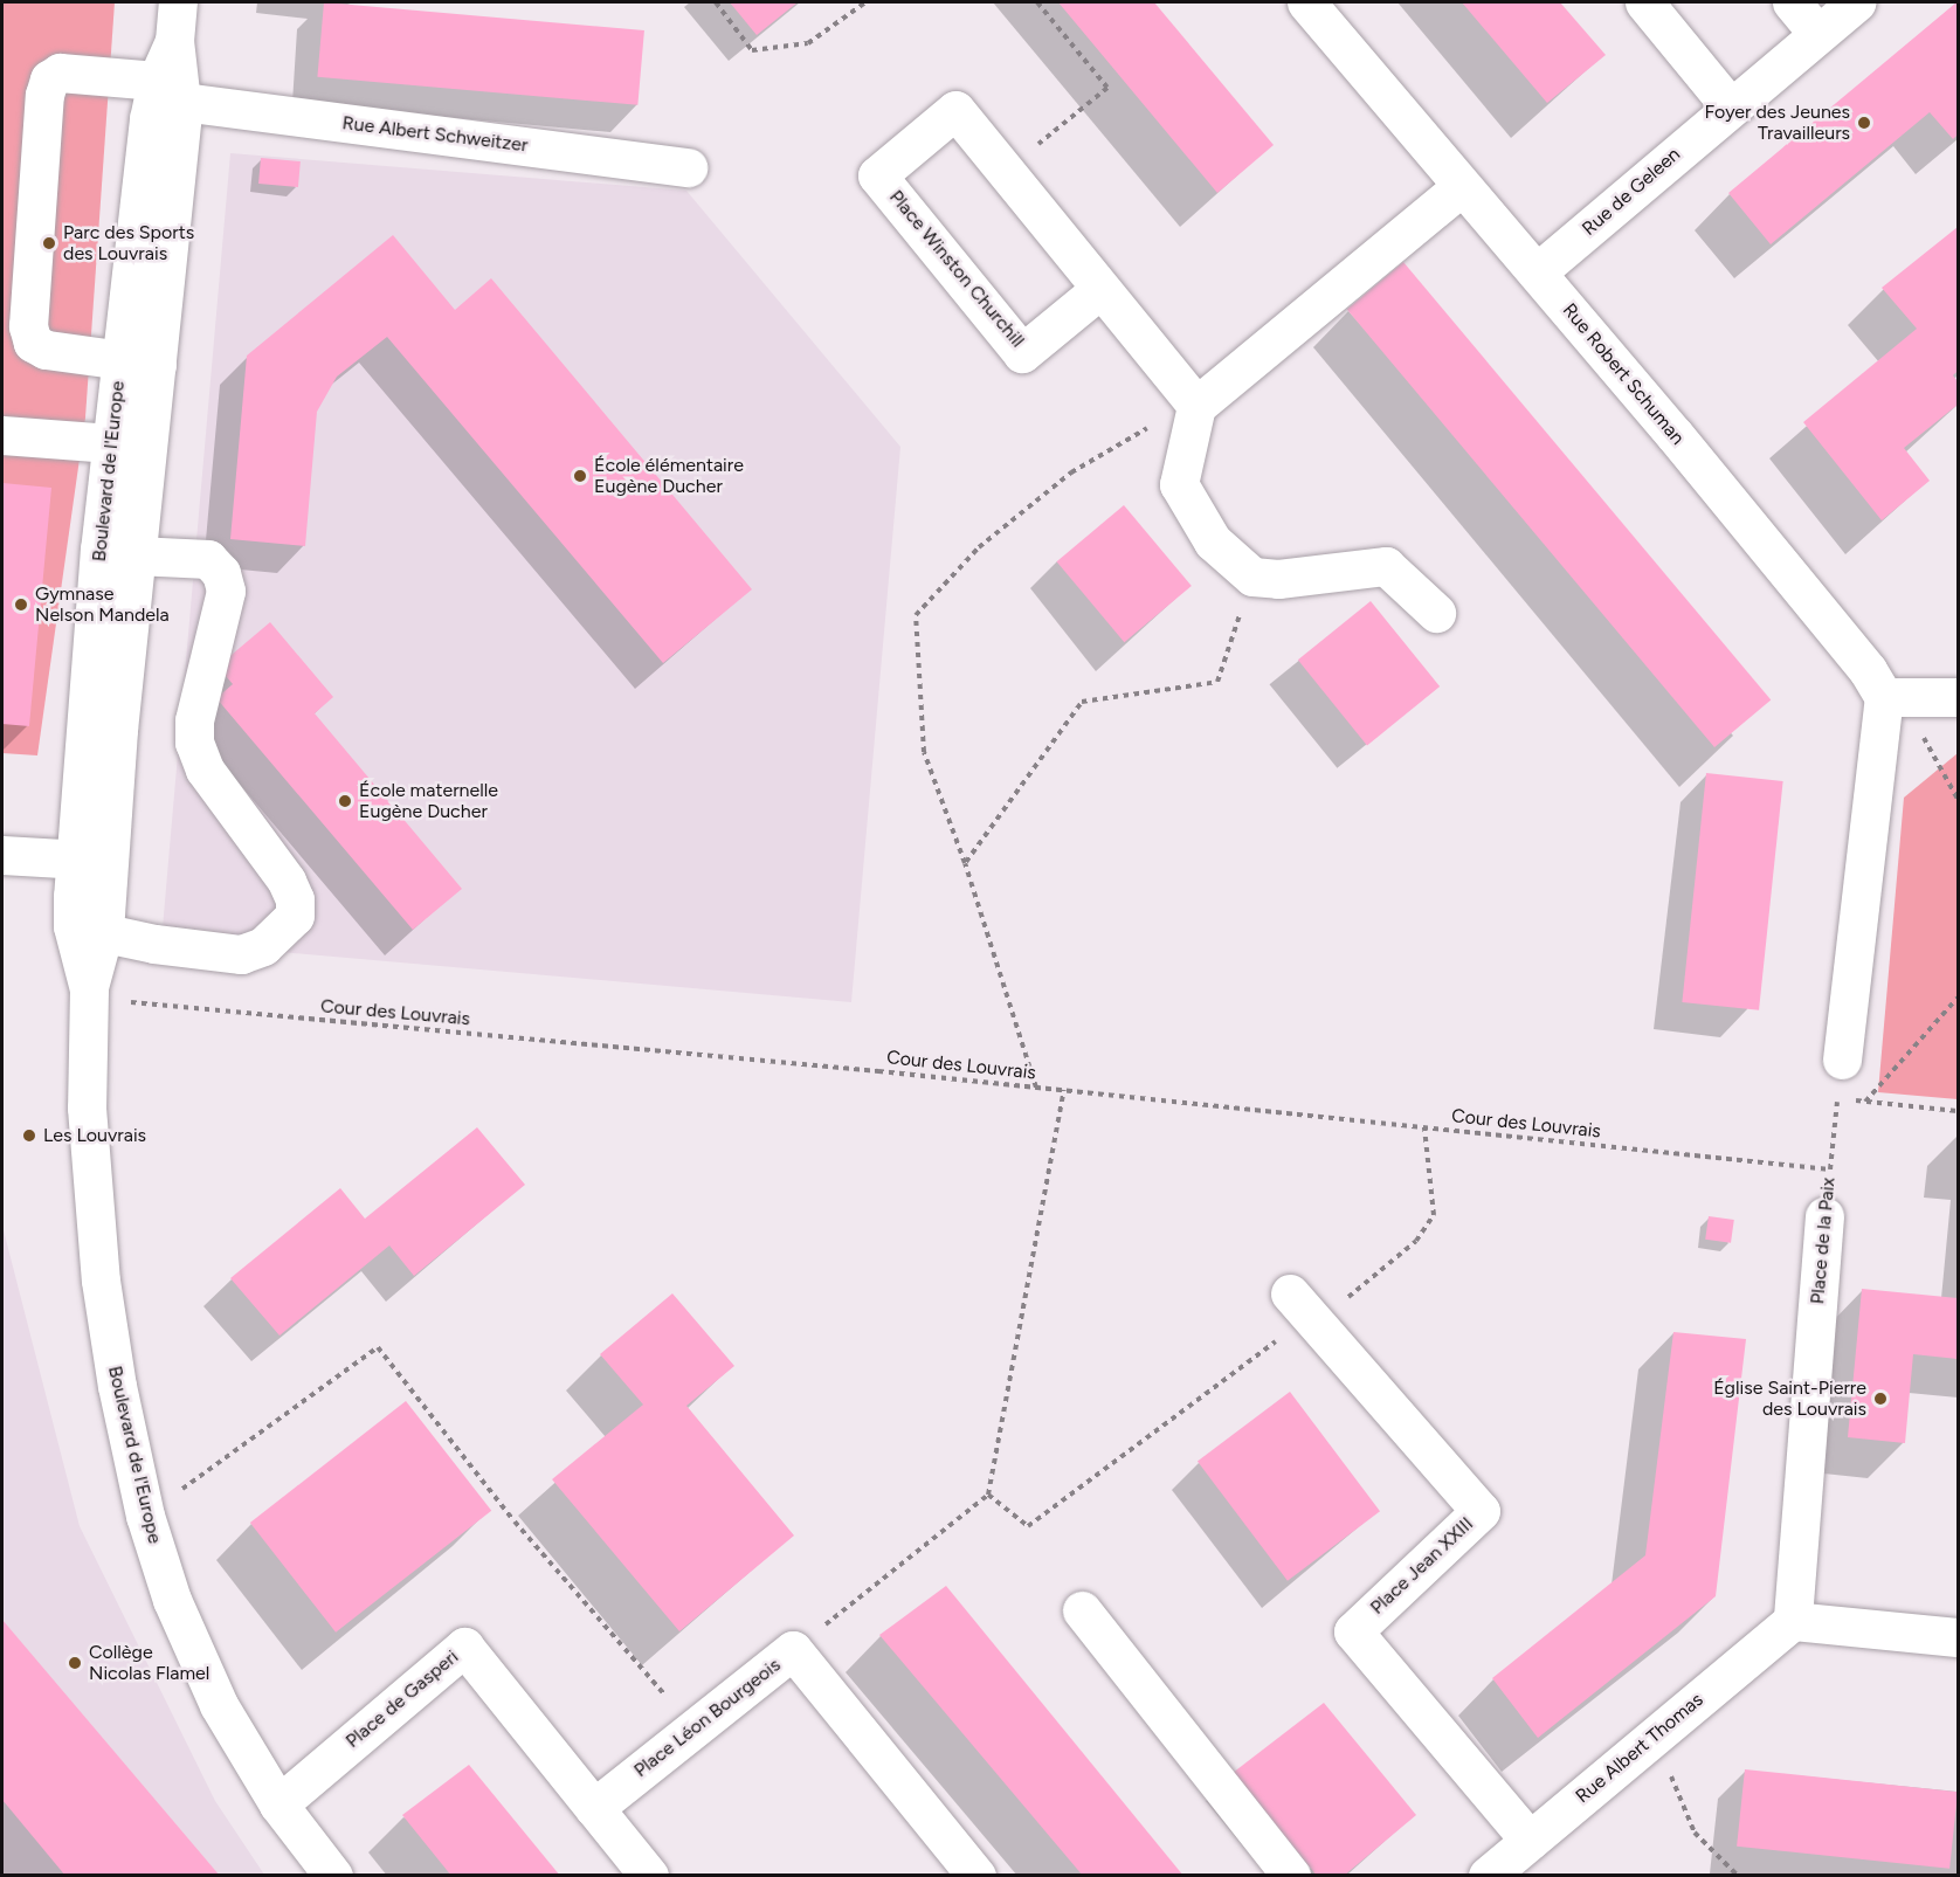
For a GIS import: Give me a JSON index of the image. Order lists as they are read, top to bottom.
{
  "streets": {
    "street": [
      "Rue Albert Schweitzer",
      "Rue de Geleen",
      "Place Winston Churchill",
      "Rue Robert Schuman",
      "Boulevard de l'Europe",
      "Place de la Paix",
      "Place Jean XXIII",
      "Place de Gasperi",
      "Place Léon Bourgeois",
      "Rue Albert Thomas"
    ],
    "path": ["Cour des Louvrais"]
  },
  "crossings": [
    ["Rue Albert Schweitzer", "Boulevard de l'Europe"],
    ["Rue de Geleen", "Rue Robert Schuman"],
    ["Boulevard de l'Europe", "Cour des Louvrais"],
    ["Boulevard de l'Europe", "Place de Gasperi"],
    ["Cour des Louvrais", "Place de la Paix"],
    ["Place de la Paix", "Rue Albert Thomas"],
    ["Place Jean XXIII", "Rue Albert Thomas"],
    ["Place de Gasperi", "Place Léon Bourgeois"]
  ],
  "places": [
    "Foyer des Jeunes Travailleurs",
    "Parc des Sports des Louvrais",
    "École élémentaire Eugène Ducher",
    "Gymnase Nelson Mandela",
    "École maternelle Eugène Ducher",
    "Les Louvrais",
    "Église Saint-Pierre des Louvrais",
    "Collège Nicolas Flamel"
  ]
}
